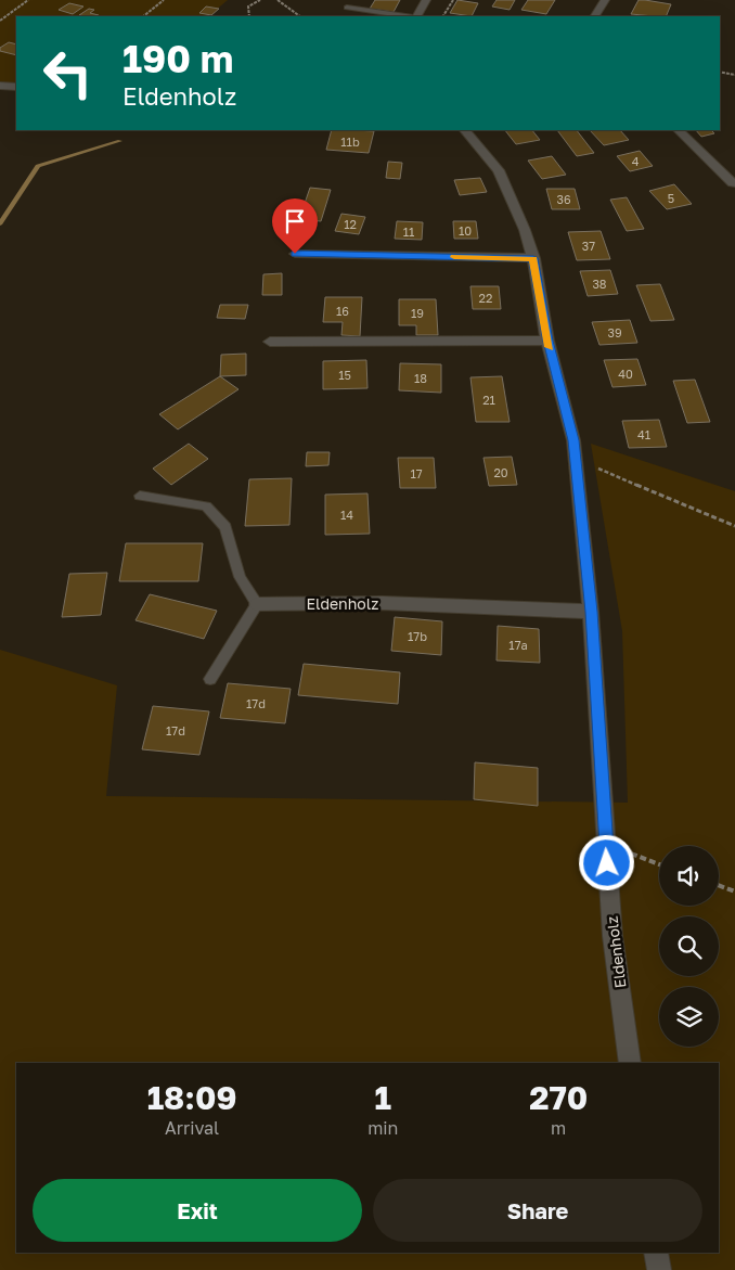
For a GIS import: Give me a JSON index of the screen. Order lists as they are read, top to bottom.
{
  "streets": {
    "street": ["Eldenholz"]
  },
  "house_numbers": [
    "11b",
    "4",
    "5",
    "36",
    "12",
    "10",
    "11",
    "37",
    "38",
    "22",
    "16",
    "19",
    "39",
    "40",
    "15",
    "18",
    "21",
    "41",
    "20",
    "17",
    "14",
    "17b",
    "17a",
    "17d",
    "17d"
  ],
  "page": {
    "turn": ["190 m", "Eldenholz"],
    "eta": [
      "18:09",
      "Arrival",
      "1",
      "min",
      "270",
      "m"
    ],
    "buttons": ["Exit", "Share"]
  }
}
